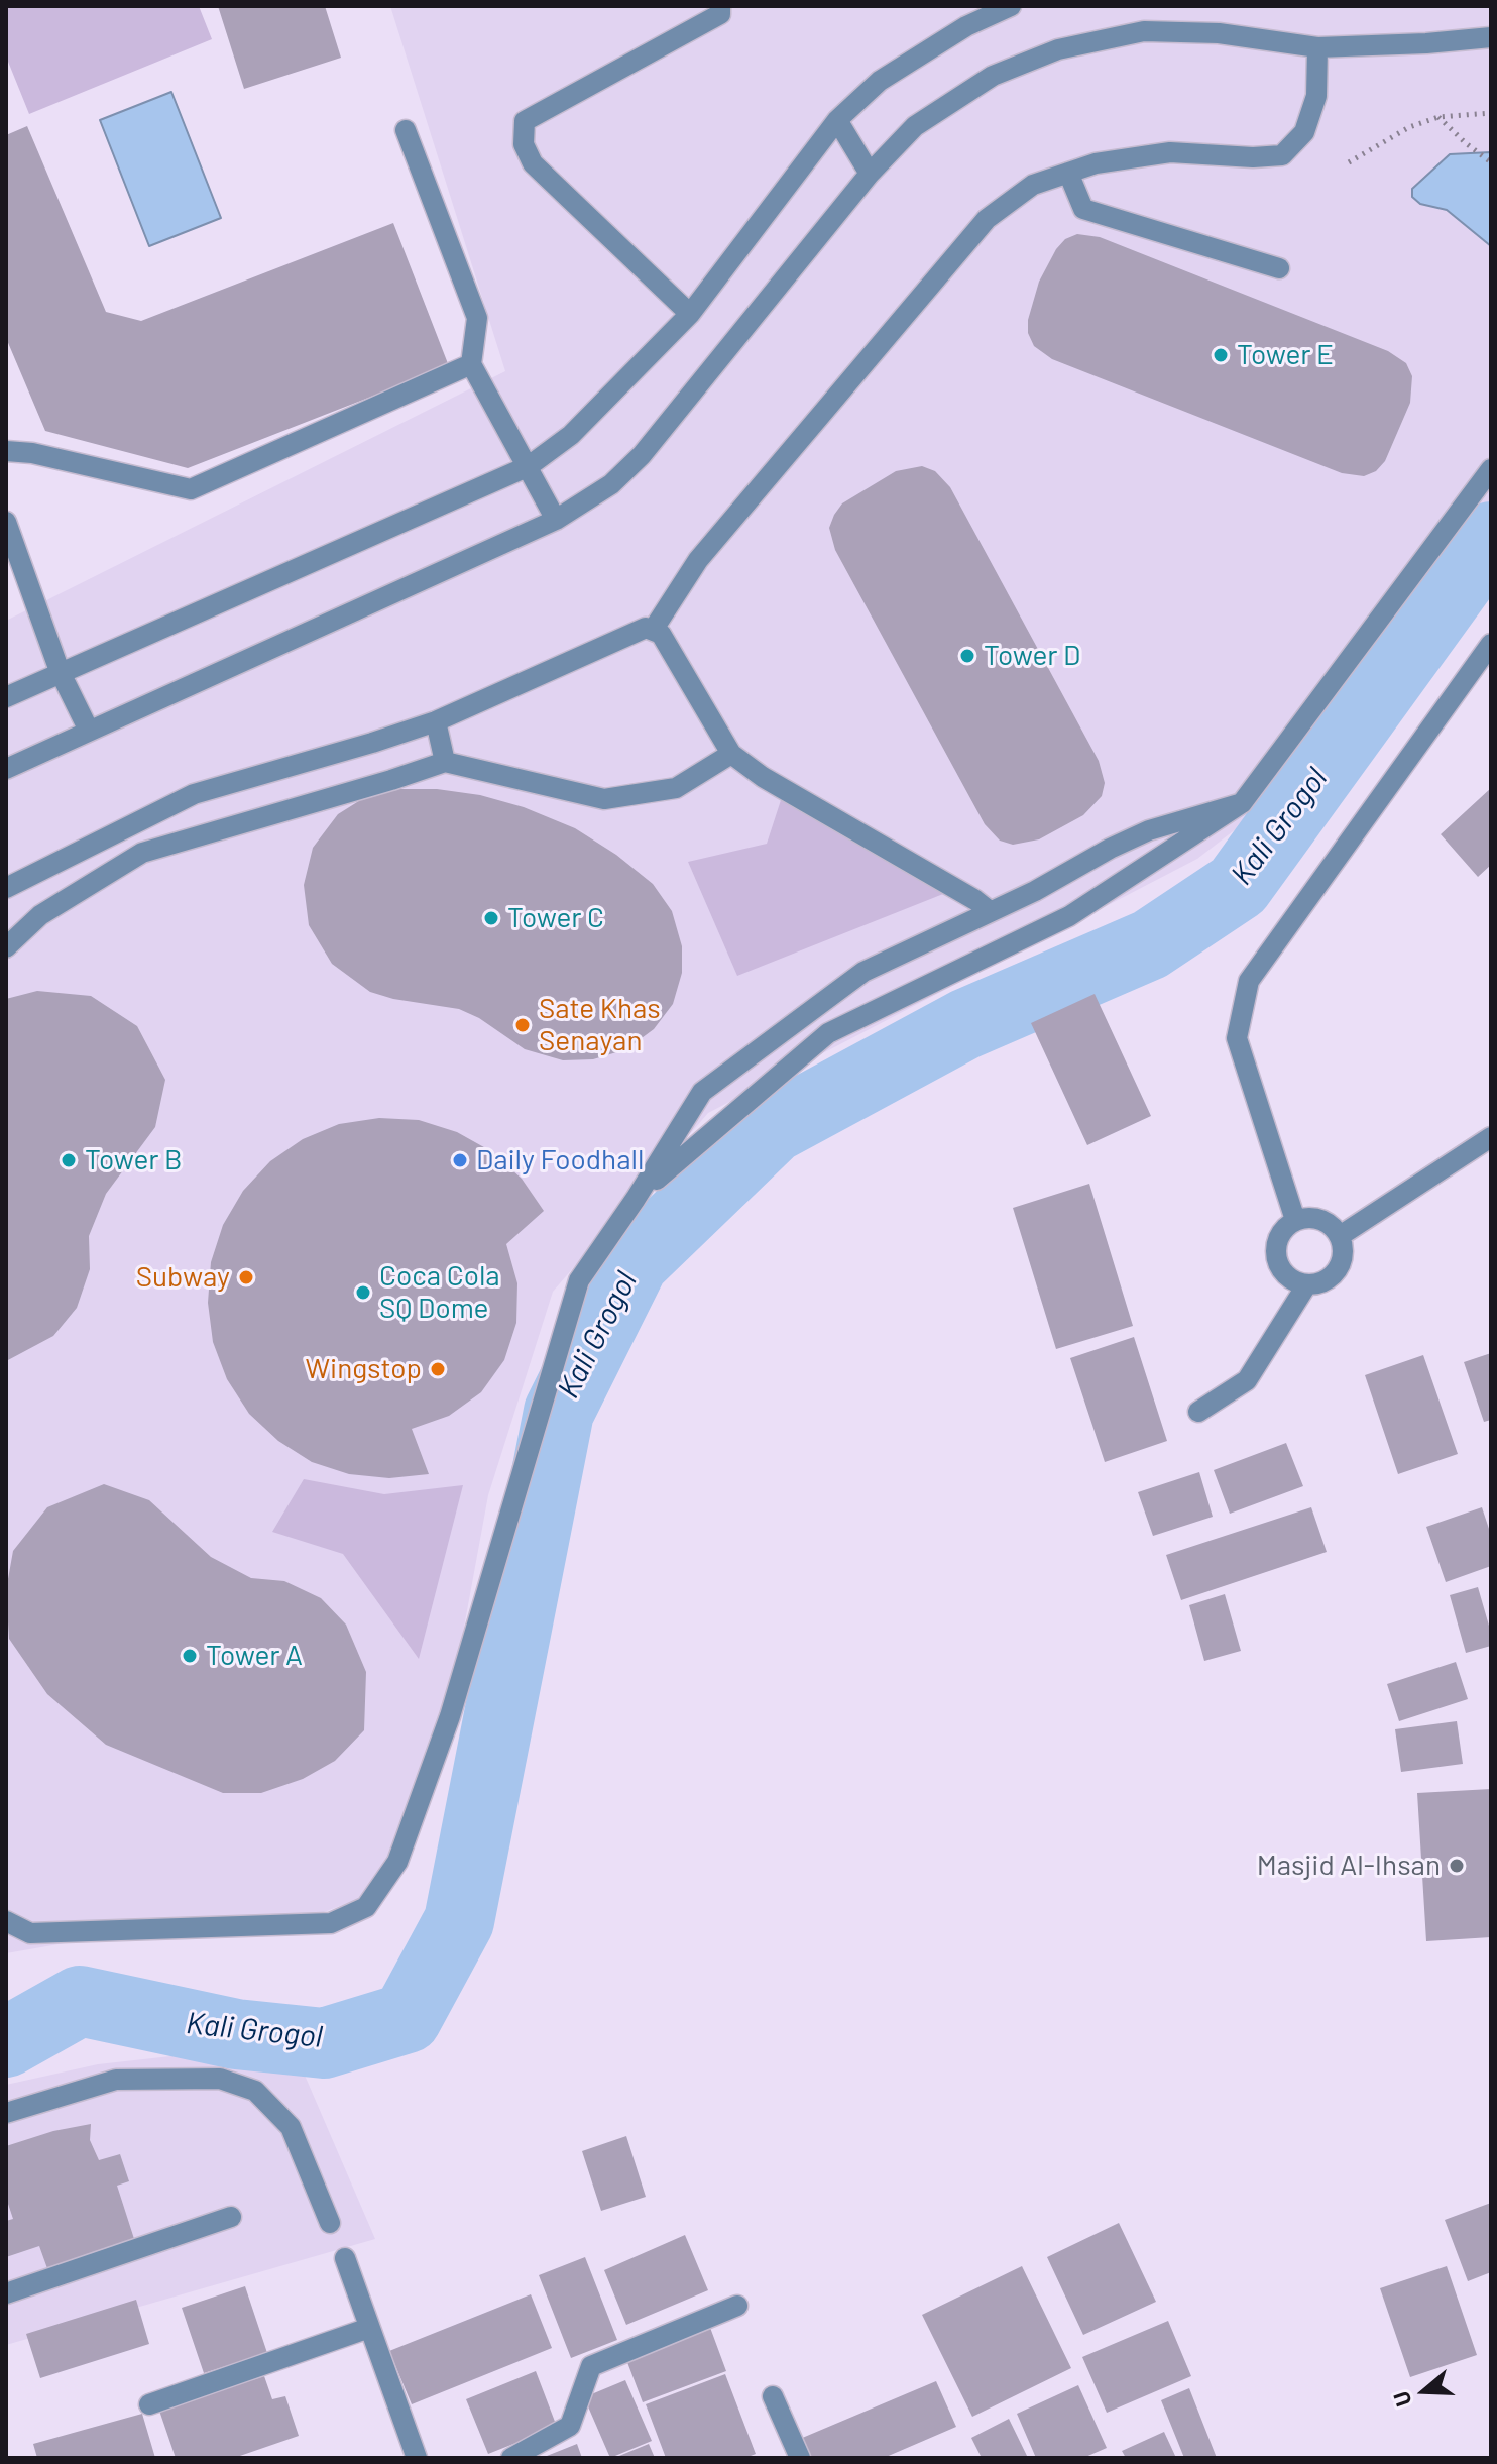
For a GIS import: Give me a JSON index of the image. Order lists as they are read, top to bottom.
{
  "water": ["Kali Grogol"],
  "places": [
    "Tower E",
    "Tower D",
    "Tower C",
    "Sate Khas Senayan",
    "Tower B",
    "Daily Foodhall",
    "Subway",
    "Coca Cola SQ Dome",
    "Wingstop",
    "Tower A",
    "Masjid Al-Ihsan"
  ],
  "north": "left"
}
